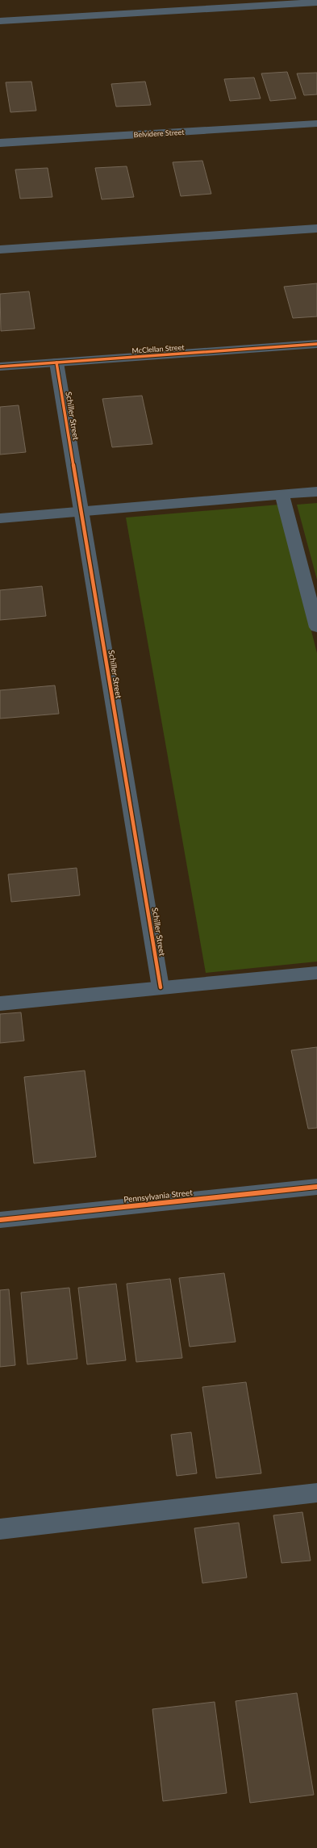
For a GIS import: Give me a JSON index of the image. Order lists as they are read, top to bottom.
{
  "streets": {
    "street": [
      "Belvidere Street",
      "McClellan Street",
      "Schiller Street",
      "Pennsylvania Street"
    ]
  },
  "crossings": [
    ["McClellan Street", "Schiller Street"]
  ]
}
